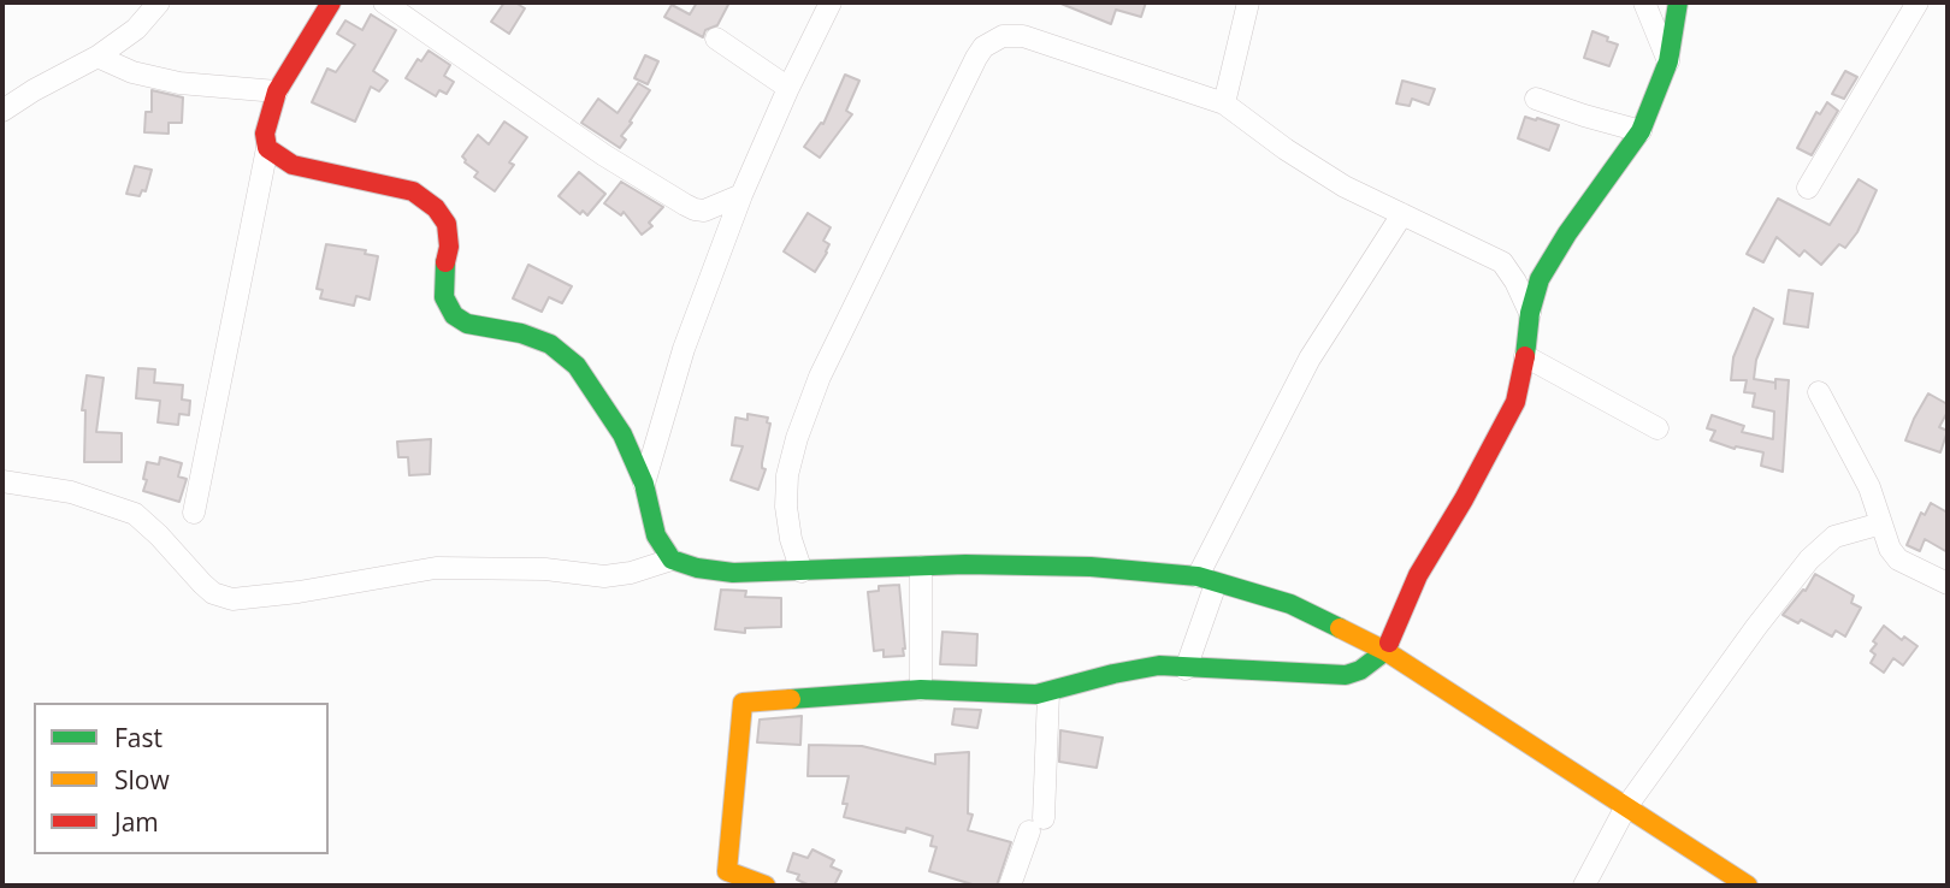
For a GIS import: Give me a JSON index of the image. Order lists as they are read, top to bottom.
{
  "legend": ["Fast", "Slow", "Jam"]
}
